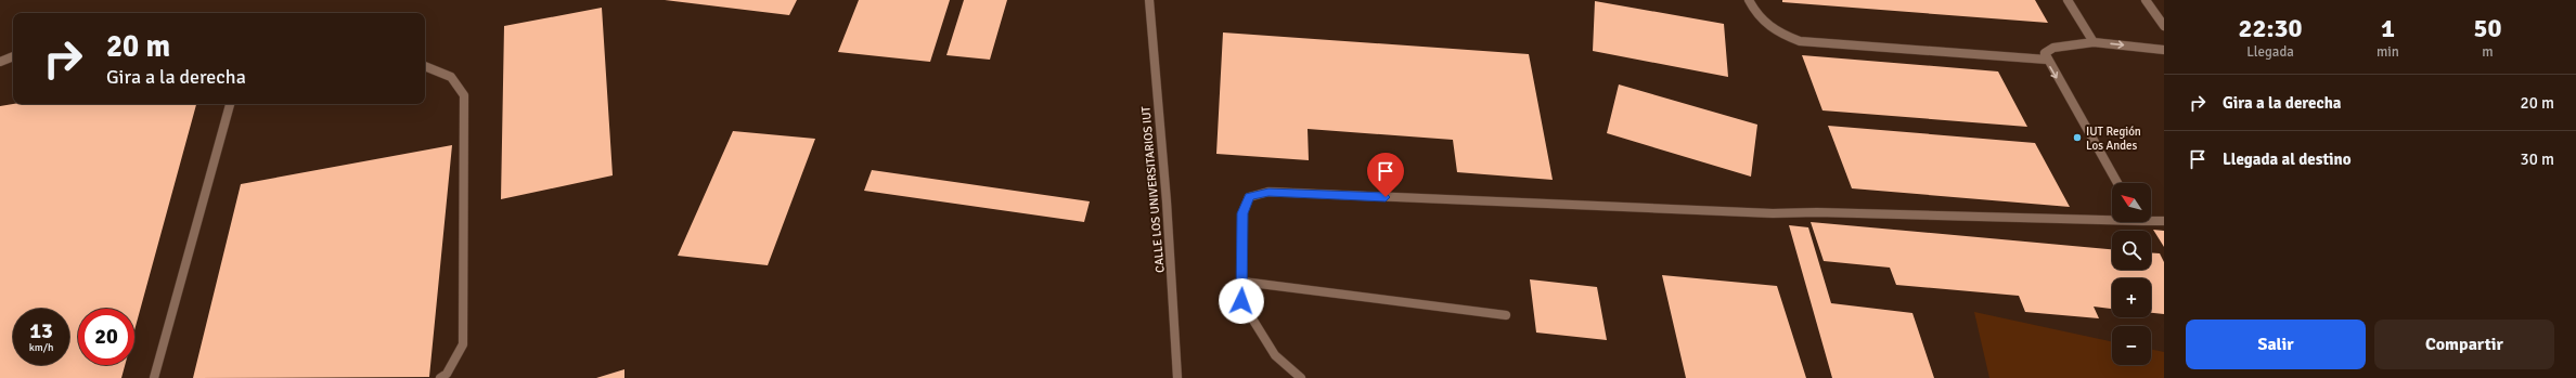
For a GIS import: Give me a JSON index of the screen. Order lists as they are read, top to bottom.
{
  "streets": {
    "street": ["CALLE LOS UNIVERSITARIOS IUT"]
  },
  "places": ["IUT Región Los Andes"],
  "north": "top left",
  "page": {
    "eta": [
      "22:30",
      "Llegada",
      "1",
      "min",
      "50",
      "m"
    ],
    "turn": ["20 m", "Gira a la derecha"],
    "list": [
      {
        "name": "Gira a la derecha",
        "value": "20 m"
      },
      {
        "name": "Llegada al destino",
        "value": "30 m"
      }
    ],
    "map_buttons": ["+", "−"],
    "speed": "13 km/h",
    "limit": "20",
    "buttons": ["Salir", "Compartir"]
  }
}
